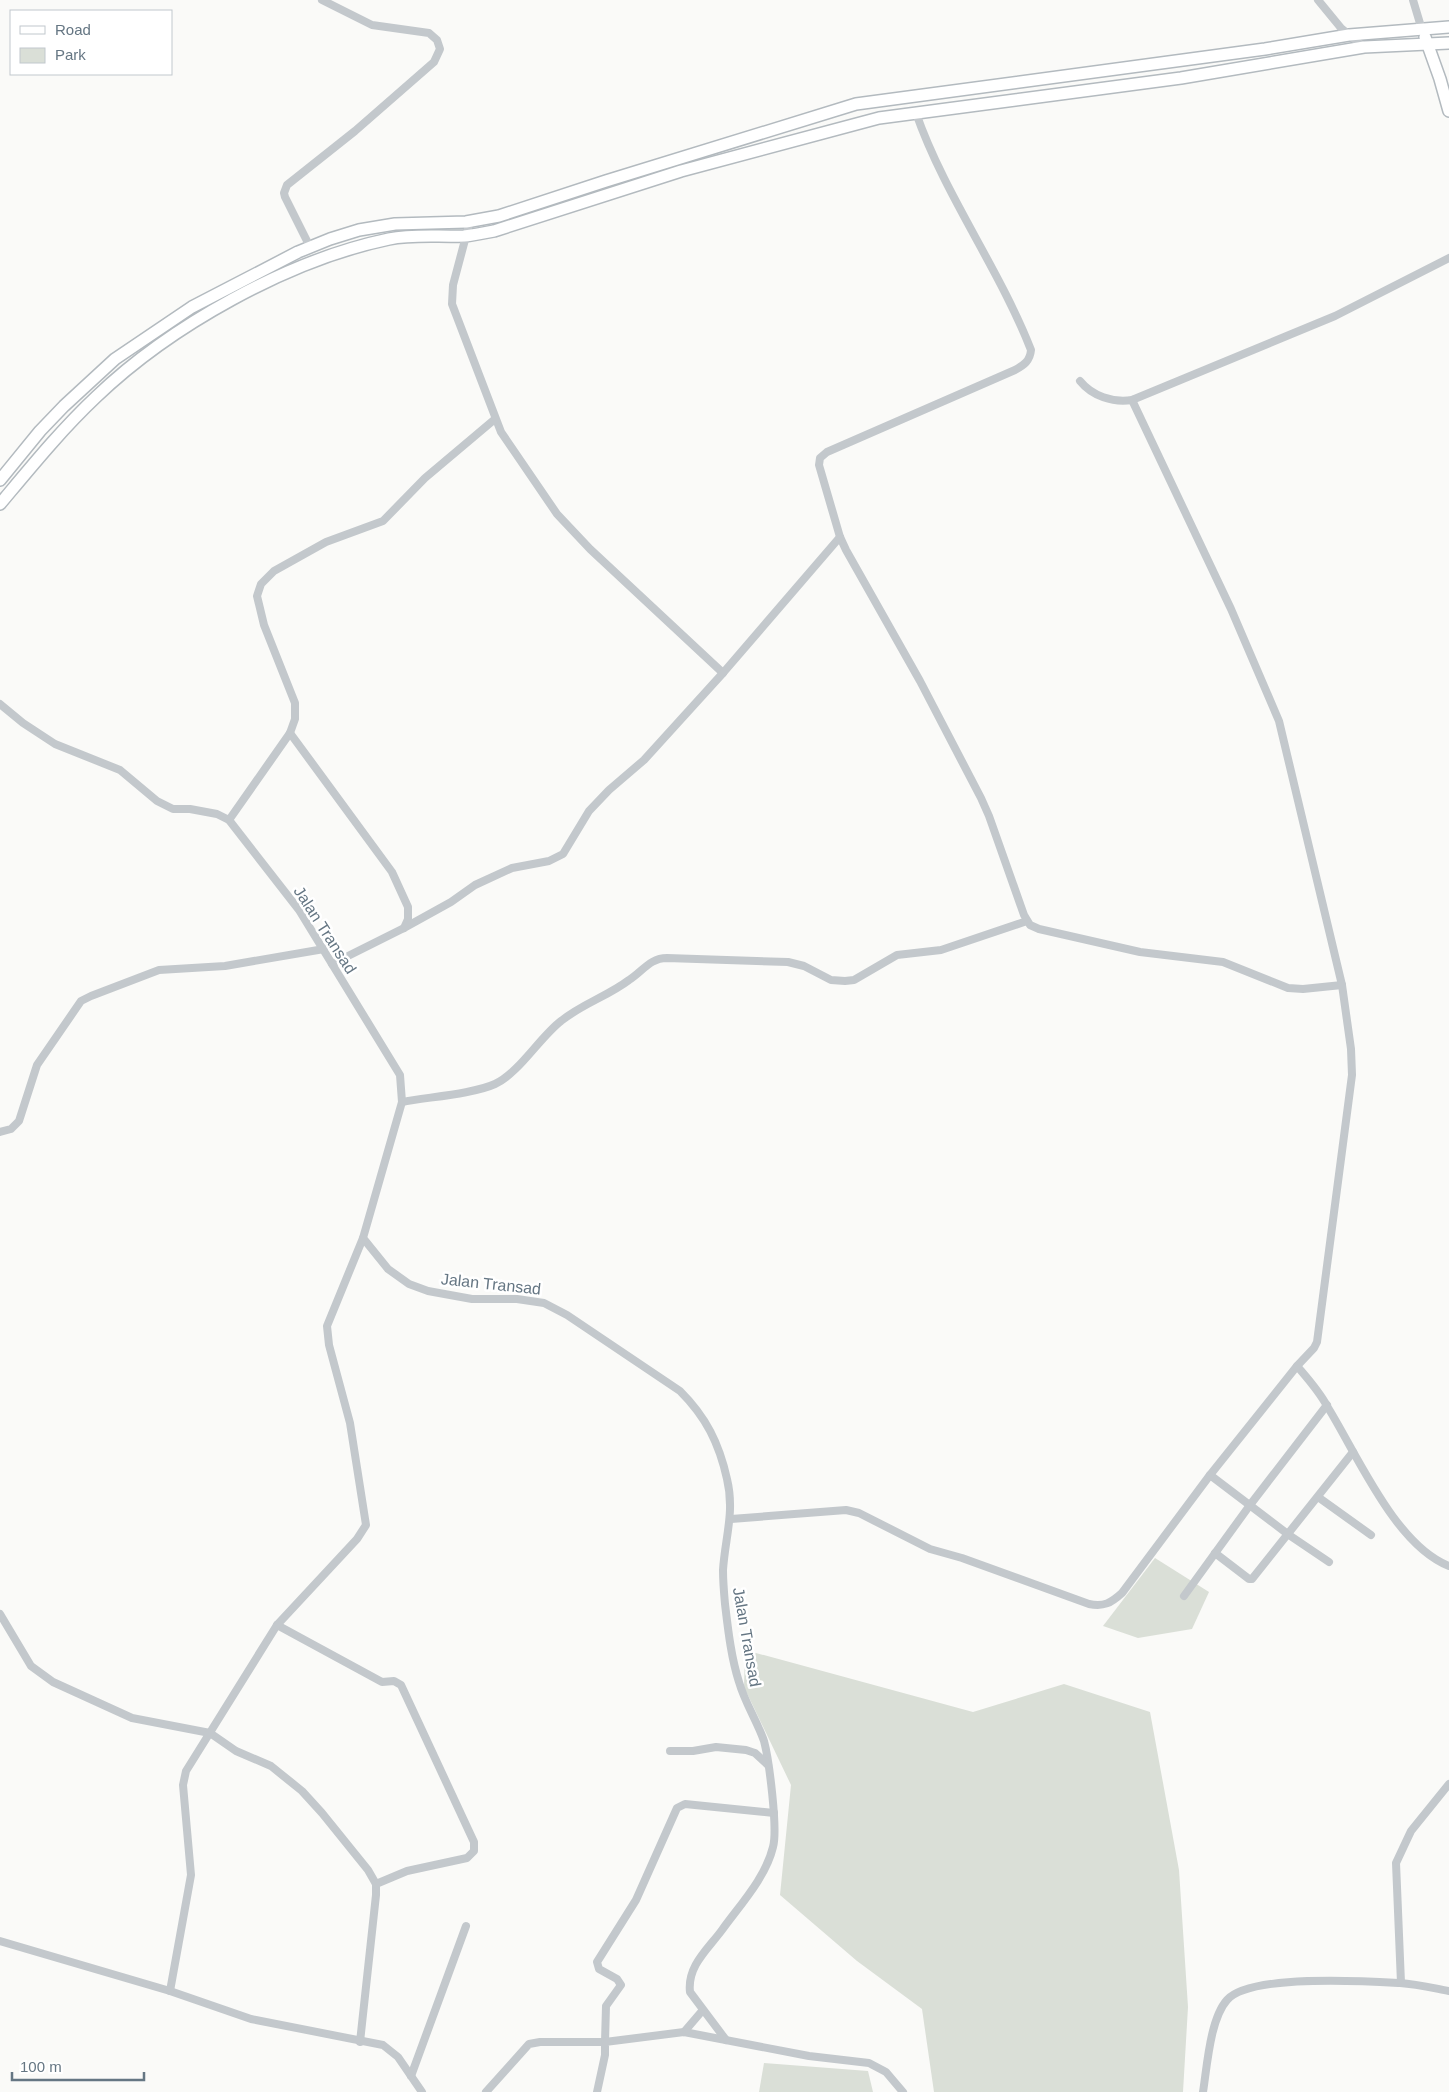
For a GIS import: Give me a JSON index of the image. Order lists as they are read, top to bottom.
{
  "streets": {
    "street": ["Jalan Transad"]
  },
  "legend": ["Road", "Park"],
  "scale_bar": "100 m"
}
